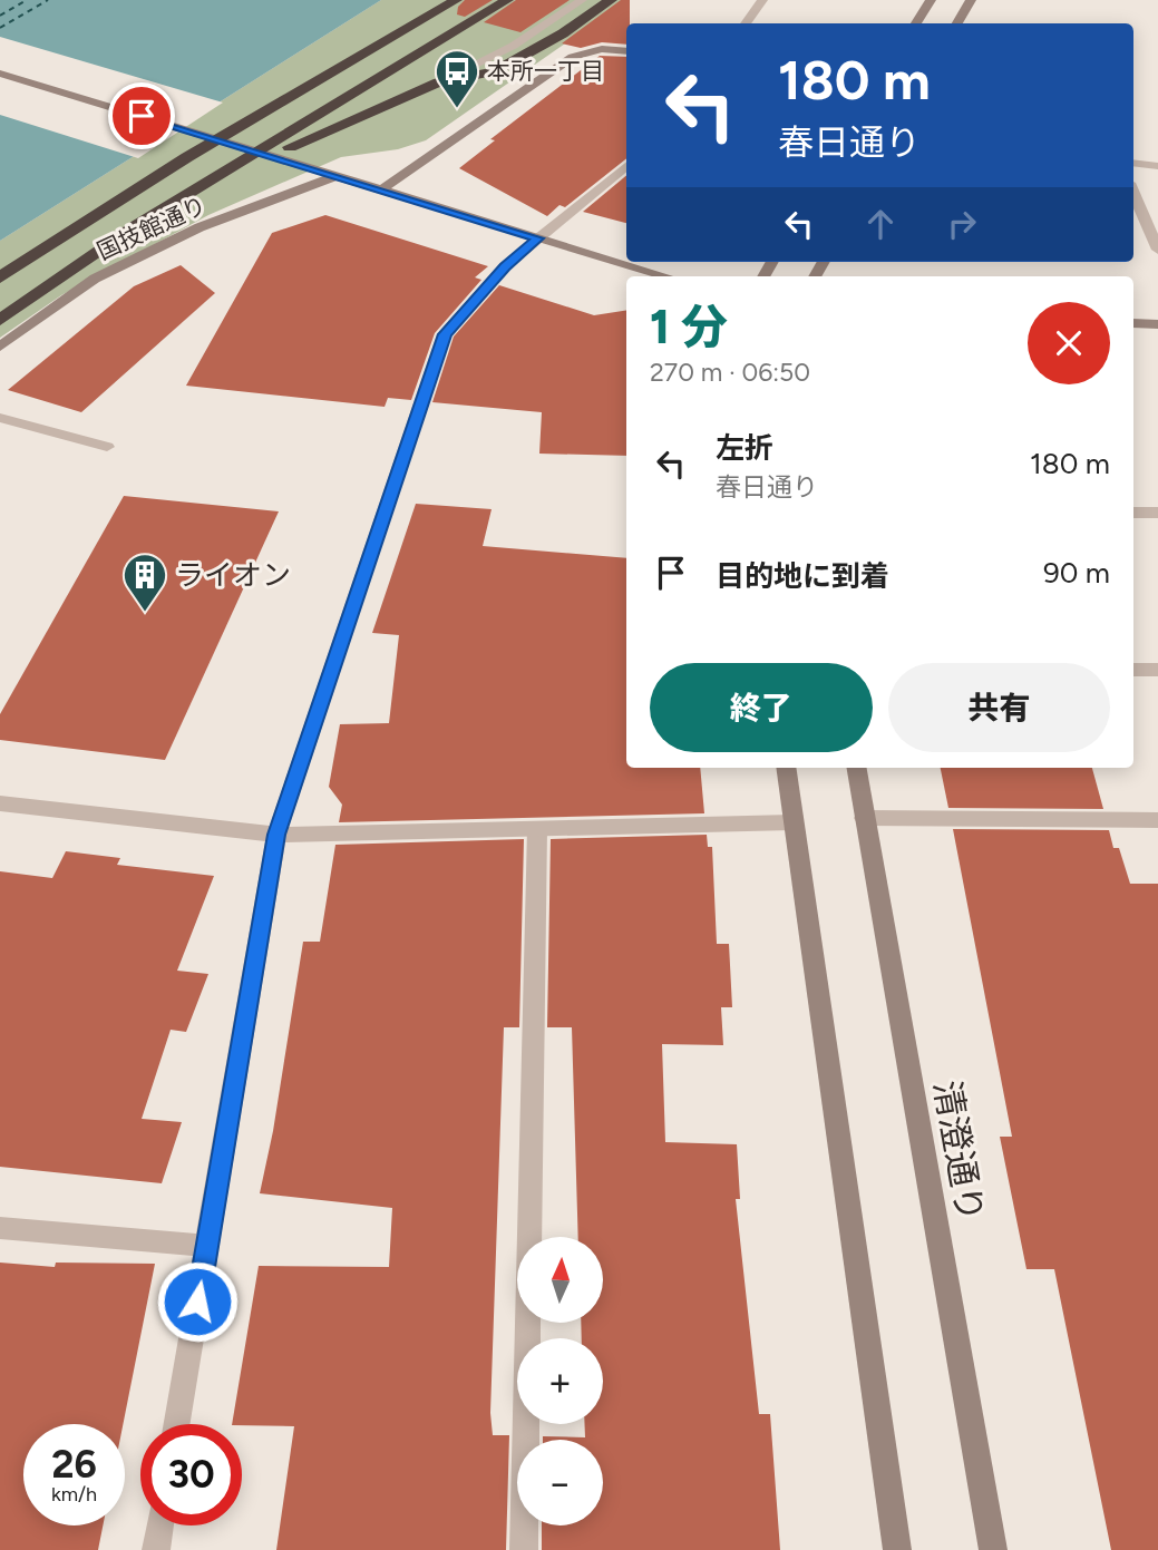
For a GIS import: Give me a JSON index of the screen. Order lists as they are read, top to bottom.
{
  "streets": {
    "main road": ["国技館通り", "清澄通り"]
  },
  "places": {
    "bus stop": ["本所一丁目"],
    "building": ["ライオン"]
  },
  "north": "top",
  "page": {
    "turn": ["180 m", "春日通り"],
    "heading": ["1 分", "270 m · 06:50"],
    "list": [
      {
        "name": "左折",
        "note": "春日通り",
        "value": "180 m"
      },
      {
        "name": "目的地に到着",
        "value": "90 m"
      }
    ],
    "buttons": ["終了", "共有"],
    "map_buttons": ["+", "−"],
    "speed": "26 km/h",
    "limit": "30"
  }
}
